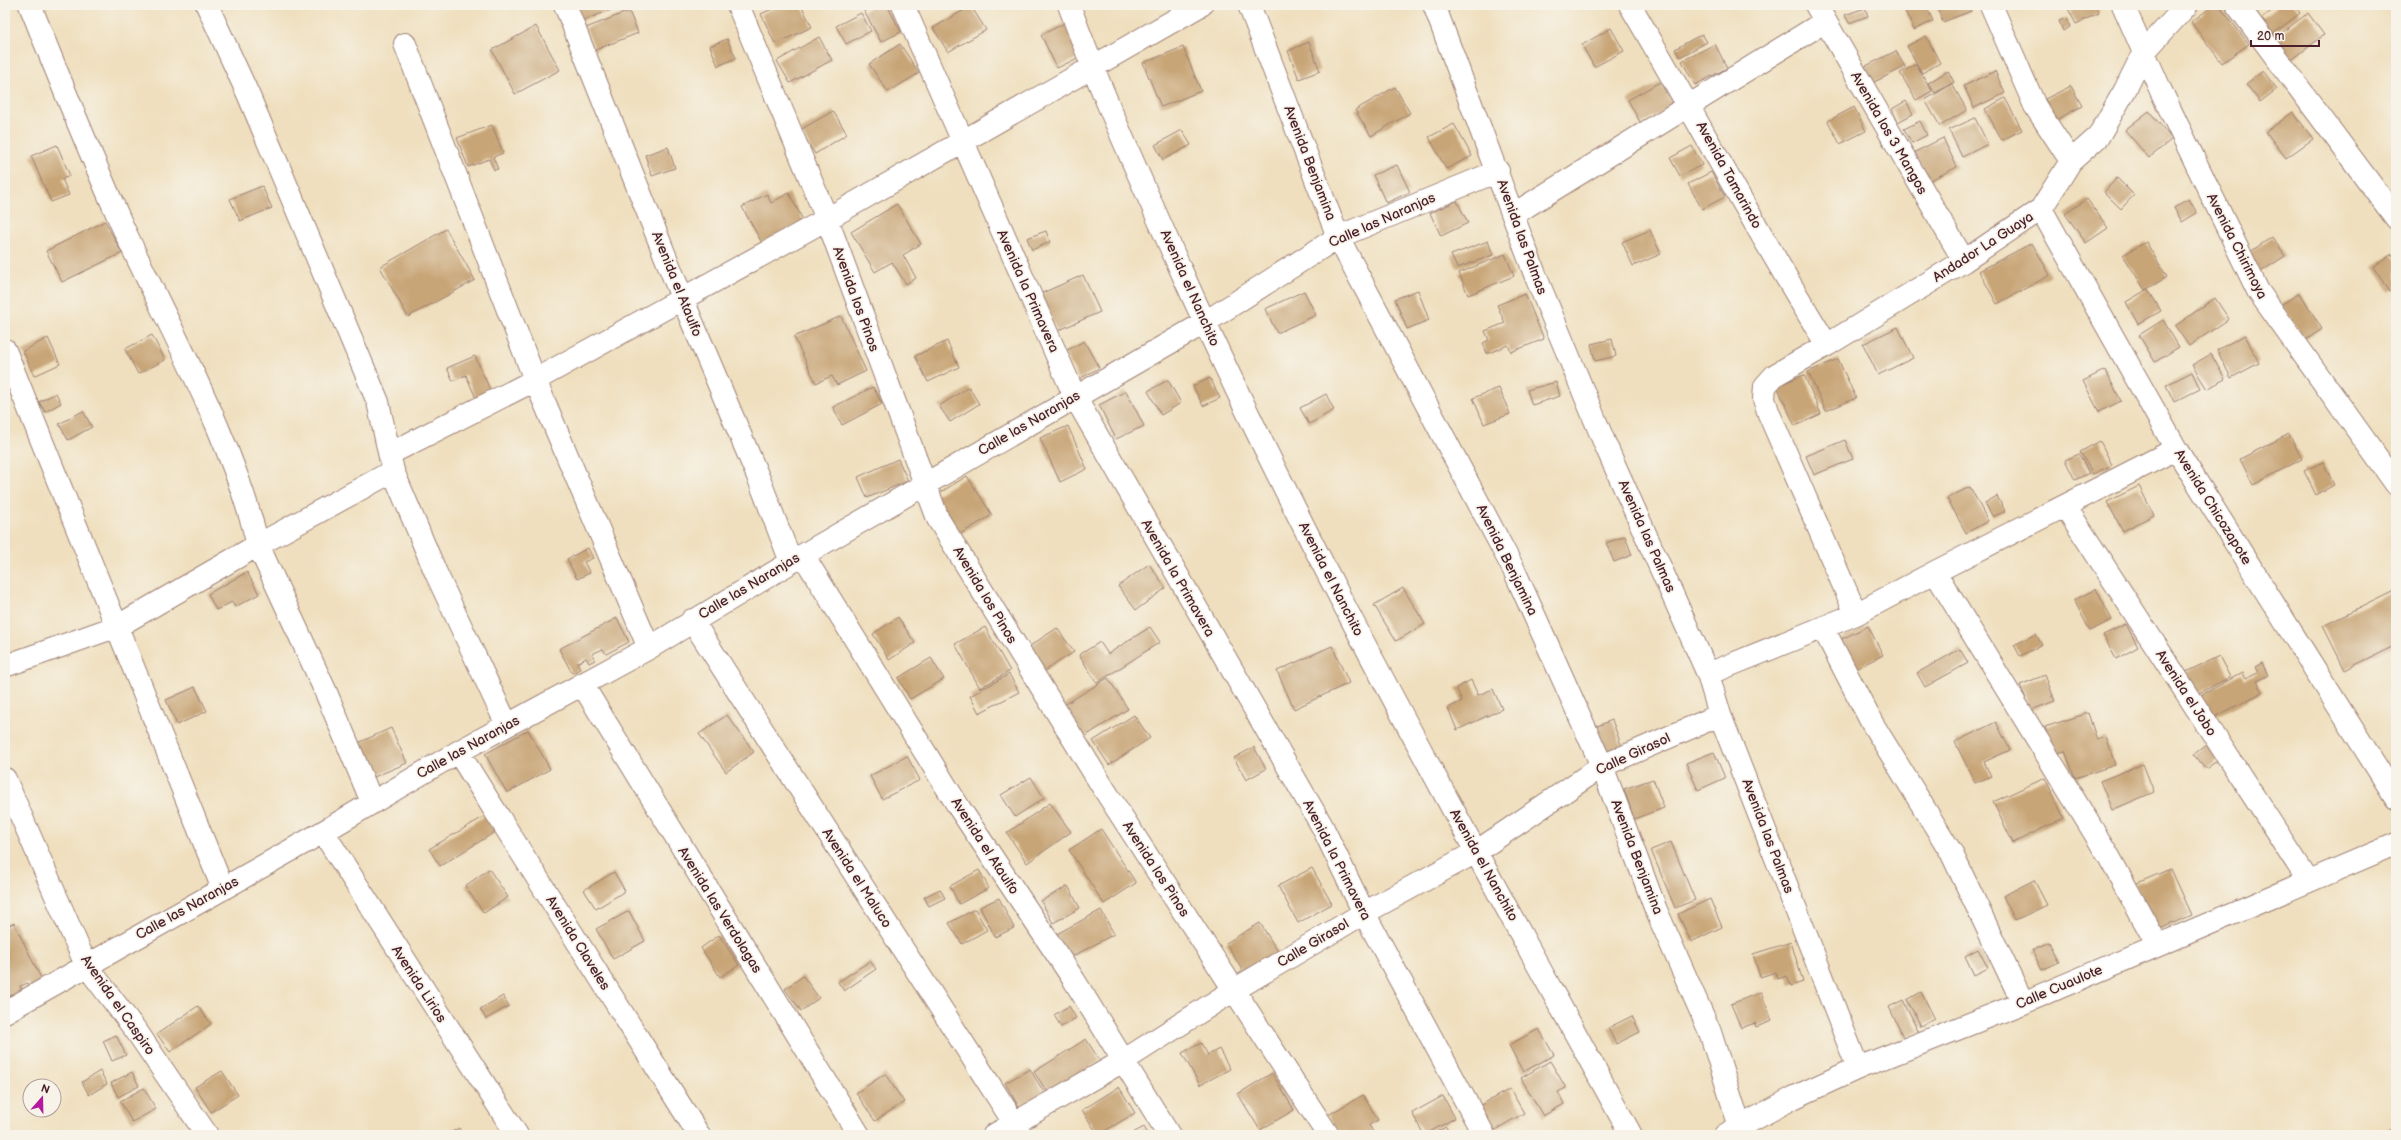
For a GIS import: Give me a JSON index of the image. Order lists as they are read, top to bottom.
{
  "streets": {
    "street": [
      "Avenida los 3 Mangos",
      "Avenida Benjamina",
      "Avenida Tamarindo",
      "Calle las Naranjas",
      "Avenida las Palmas",
      "Avenida Chirimoya",
      "Andador La Guaya",
      "Avenida el Ataulfo",
      "Avenida el Nanchito",
      "Avenida la Primavera",
      "Avenida los Pinos",
      "Avenida Chicozapote",
      "Avenida el Jobo",
      "Calle Girasol",
      "Avenida el Maluco",
      "Avenida las Verdolagas",
      "Avenida Claveles",
      "Avenida Lirios",
      "Calle Cuaulote",
      "Avenida el Caspiro"
    ]
  },
  "crossings": [
    ["Avenida los 3 Mangos", "Andador La Guaya"],
    ["Avenida Benjamina", "Calle las Naranjas"],
    ["Avenida Benjamina", "Calle Girasol"],
    ["Avenida Benjamina", "Calle Cuaulote"],
    ["Avenida Tamarindo", "Andador La Guaya"],
    ["Calle las Naranjas", "Avenida las Palmas"],
    ["Calle las Naranjas", "Avenida el Ataulfo"],
    ["Calle las Naranjas", "Avenida el Nanchito"],
    ["Calle las Naranjas", "Avenida la Primavera"],
    ["Calle las Naranjas", "Avenida los Pinos"],
    ["Calle las Naranjas", "Avenida el Maluco"],
    ["Calle las Naranjas", "Avenida las Verdolagas"],
    ["Calle las Naranjas", "Avenida Claveles"],
    ["Calle las Naranjas", "Avenida Lirios"],
    ["Calle las Naranjas", "Avenida el Caspiro"],
    ["Avenida las Palmas", "Calle Girasol"],
    ["Avenida las Palmas", "Calle Cuaulote"],
    ["Avenida Chirimoya", "Andador La Guaya"],
    ["Andador La Guaya", "Avenida Chicozapote"],
    ["Avenida el Ataulfo", "Calle Girasol"],
    ["Avenida el Nanchito", "Calle Girasol"],
    ["Avenida la Primavera", "Calle Girasol"],
    ["Avenida los Pinos", "Calle Girasol"],
    ["Avenida el Jobo", "Calle Cuaulote"],
    ["Calle Girasol", "Avenida el Maluco"]
  ],
  "scale_bar": "20 m",
  "north": "top"
}
